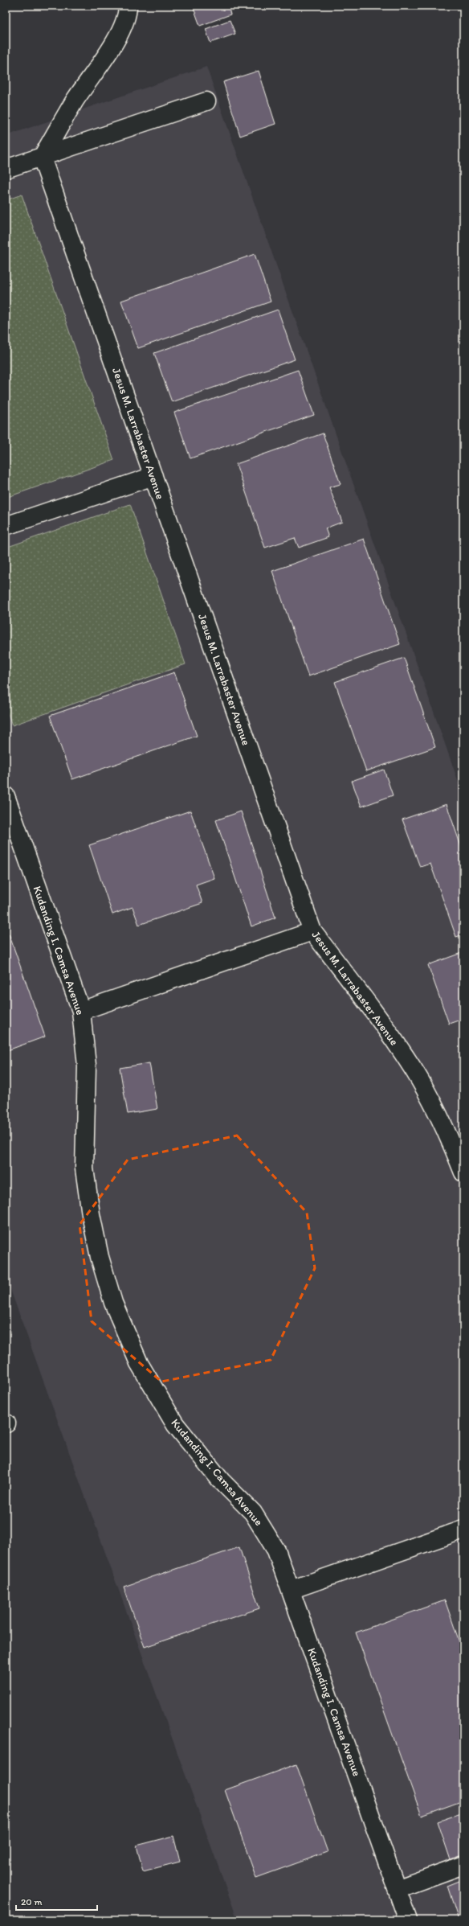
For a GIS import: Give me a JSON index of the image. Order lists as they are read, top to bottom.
{
  "streets": {
    "street": ["Jesus M. Larrabaster Avenue", "Kudanding I. Camsa Avenue"]
  },
  "scale_bar": "20 m"
}
